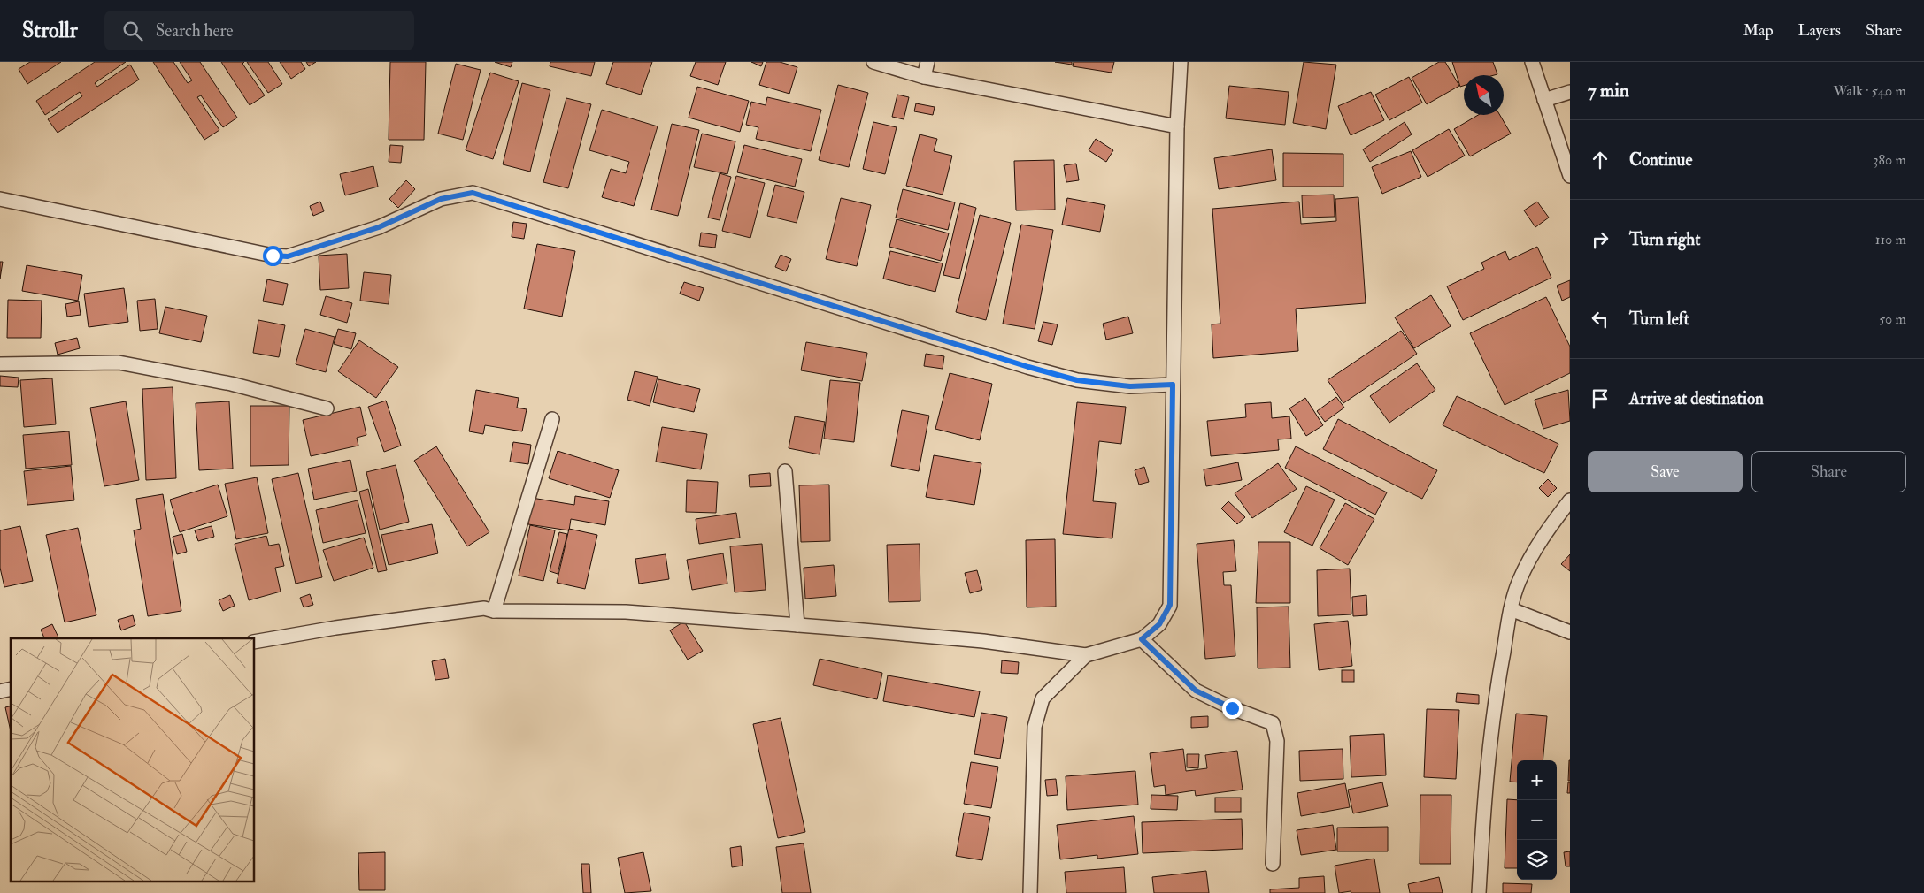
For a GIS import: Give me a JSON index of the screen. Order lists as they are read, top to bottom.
{
  "north": "top left",
  "page": {
    "header": "Strollr",
    "search": "Search here",
    "nav": ["Map", "Layers", "Share"],
    "heading": ["7 min", "Walk · 540 m"],
    "list": [
      ["Continue", "380 m"],
      ["Turn right", "110 m"],
      ["Turn left", "50 m"],
      "Arrive at destination"
    ],
    "buttons": ["Save", "Share"],
    "map_buttons": ["+", "−"]
  }
}
